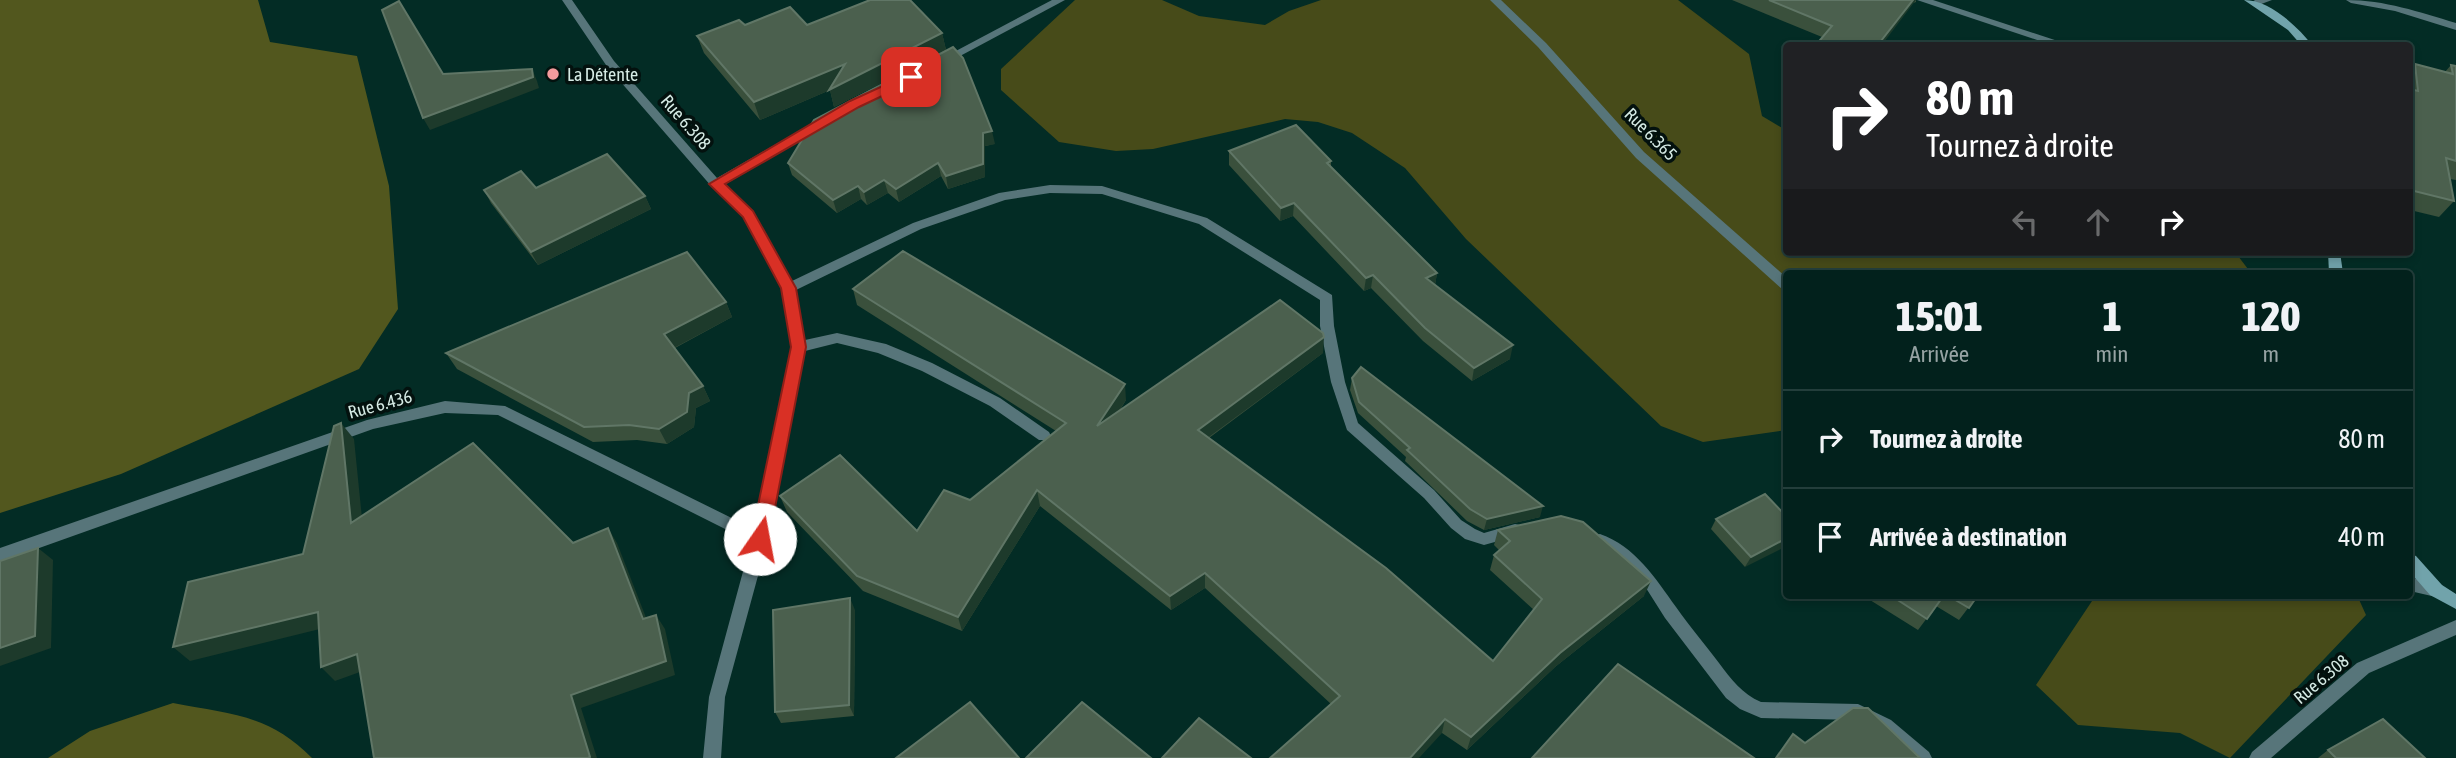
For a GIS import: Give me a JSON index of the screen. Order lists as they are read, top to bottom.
{
  "streets": {
    "street": ["Rue 6.308", "Rue 6.365", "Rue 6.436"]
  },
  "crossings": [
    ["Rue 6.308", "Rue 6.436"]
  ],
  "places": ["La Détente"],
  "page": {
    "turn": ["80 m", "Tournez à droite"],
    "eta": [
      "15:01",
      "Arrivée",
      "1",
      "min",
      "120",
      "m"
    ],
    "list": [
      {
        "name": "Tournez à droite",
        "value": "80 m"
      },
      {
        "name": "Arrivée à destination",
        "value": "40 m"
      }
    ]
  }
}
